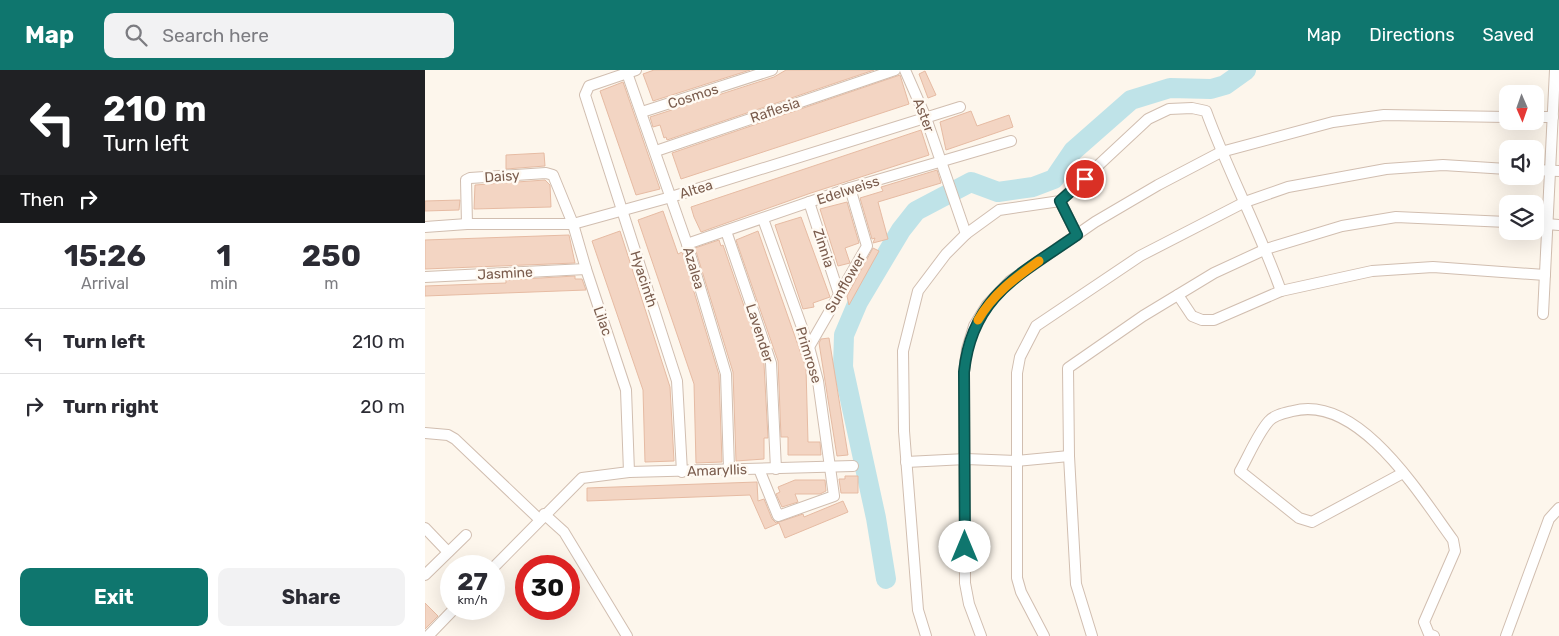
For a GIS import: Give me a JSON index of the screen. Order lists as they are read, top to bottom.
{
  "streets": {
    "street": [
      "Cosmos",
      "Raflesia",
      "Aster",
      "Daisy",
      "Altea",
      "Edelweiss",
      "Zinnia",
      "Azalea",
      "Jasmine",
      "Hyacinth",
      "Sunflower",
      "Lilac",
      "Lavender",
      "Primrose",
      "Amaryllis"
    ]
  },
  "crossings": [
    ["Cosmos", "Azalea"],
    ["Raflesia", "Azalea"],
    ["Aster", "Altea"],
    ["Aster", "Edelweiss"],
    ["Daisy", "Altea"],
    ["Daisy", "Lilac"],
    ["Altea", "Azalea"],
    ["Altea", "Hyacinth"],
    ["Altea", "Lilac"],
    ["Edelweiss", "Zinnia"],
    ["Edelweiss", "Azalea"],
    ["Edelweiss", "Sunflower"],
    ["Edelweiss", "Lavender"],
    ["Edelweiss", "Primrose"],
    ["Zinnia", "Sunflower"],
    ["Azalea", "Hyacinth"],
    ["Azalea", "Amaryllis"],
    ["Jasmine", "Lilac"],
    ["Hyacinth", "Amaryllis"],
    ["Sunflower", "Primrose"],
    ["Lilac", "Amaryllis"],
    ["Lavender", "Amaryllis"],
    ["Primrose", "Amaryllis"]
  ],
  "north": "bottom",
  "page": {
    "header": "Map",
    "search": "Search here",
    "nav": ["Map", "Directions", "Saved"],
    "turn": ["210 m", "Turn left"],
    "then": "Then",
    "eta": [
      "15:26",
      "Arrival",
      "1",
      "min",
      "250",
      "m"
    ],
    "list": [
      {
        "name": "Turn left",
        "value": "210 m"
      },
      {
        "name": "Turn right",
        "value": "20 m"
      }
    ],
    "speed": "27 km/h",
    "limit": "30",
    "buttons": ["Exit", "Share"]
  }
}
